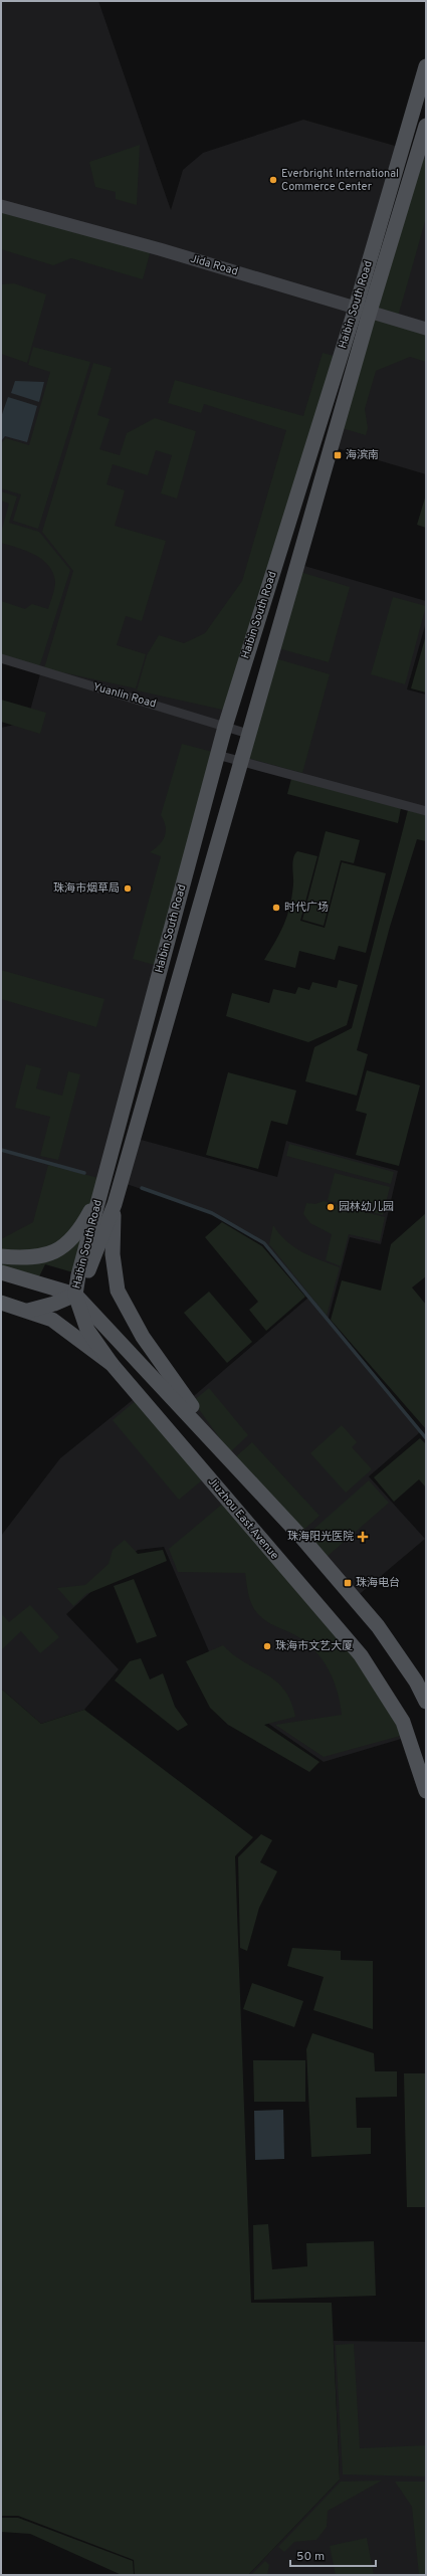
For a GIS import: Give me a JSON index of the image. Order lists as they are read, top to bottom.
{
  "streets": {
    "main road": ["Jida Road", "Haibin South Road", "Jiuzhou East Avenue"],
    "street": ["Yuanlin Road"]
  },
  "crossings": [
    ["Jida Road", "Haibin South Road"],
    ["Haibin South Road", "Yuanlin Road"]
  ],
  "places": {
    "other": [
      "Everbright International Commerce Center",
      "珠海市烟草局",
      "时代广场",
      "园林幼儿园",
      "珠海市文艺大厦"
    ],
    "transit": ["海滨南", "珠海电台"],
    "health": ["珠海阳光医院"]
  },
  "scale_bar": "50 m"
}
